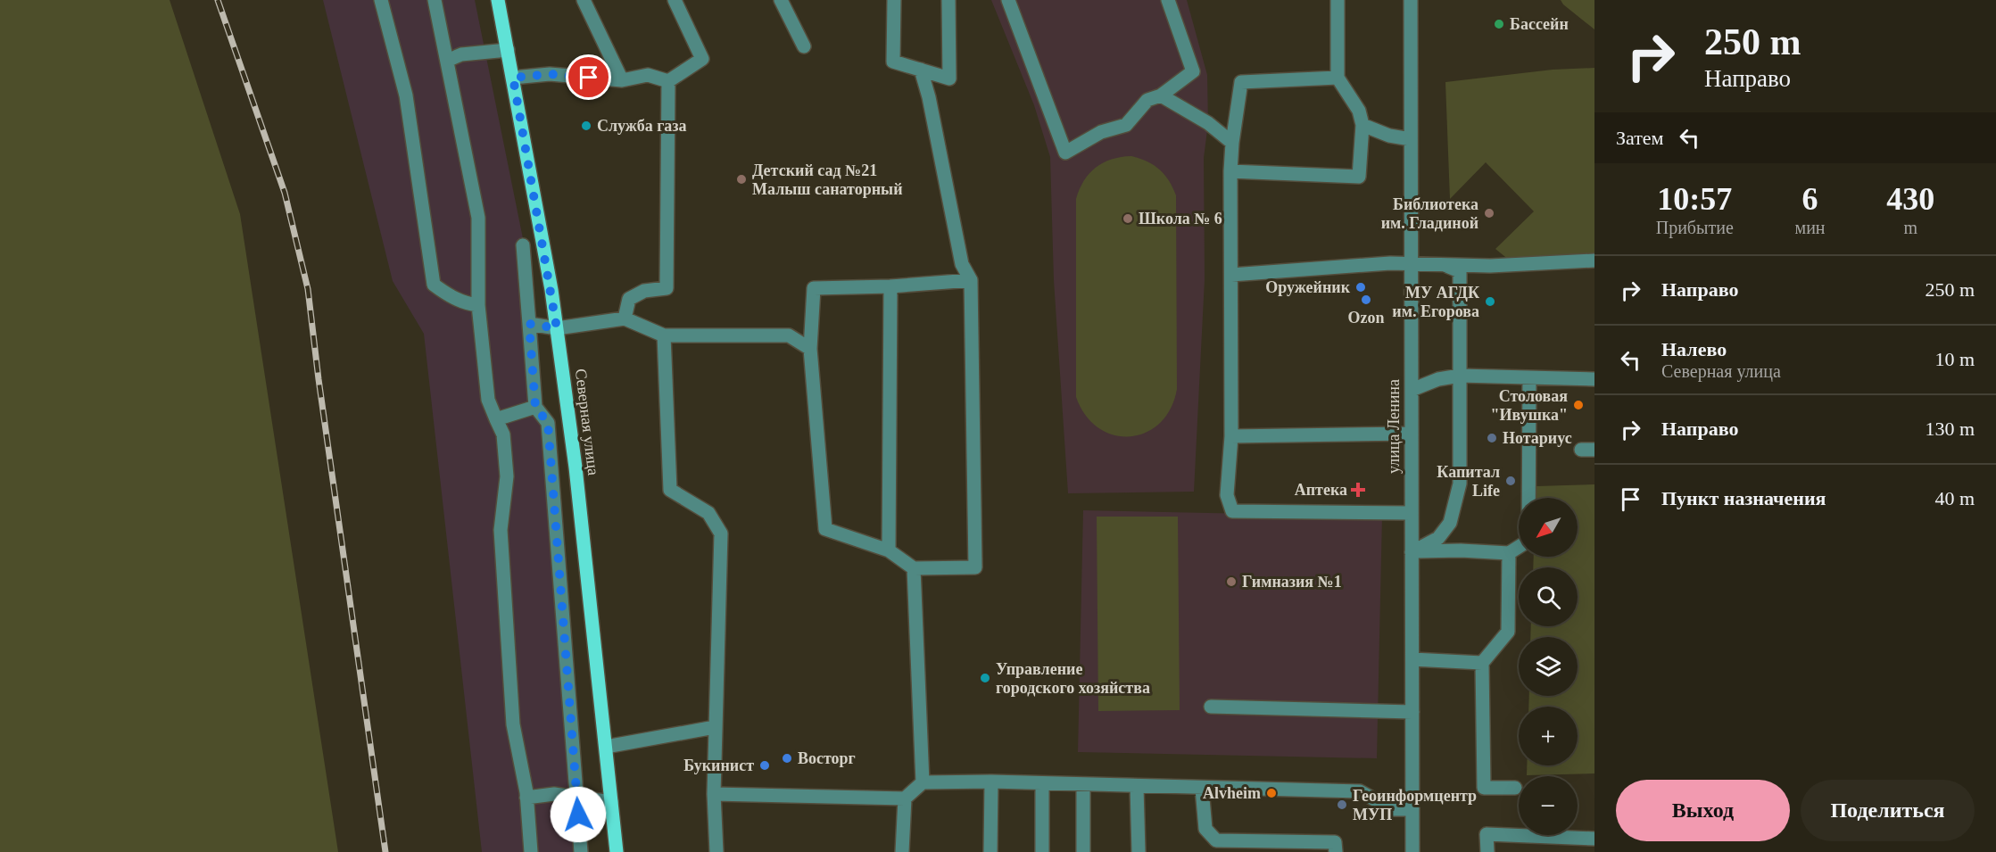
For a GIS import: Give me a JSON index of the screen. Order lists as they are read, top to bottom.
{
  "streets": {
    "main road": ["Северная улица"],
    "street": ["улица Ленина"]
  },
  "places": {
    "other": [
      "Бассейн",
      "Служба газа",
      "Детский сад №21 Малыш санаторный",
      "Библиотека им. Гладиной",
      "Школа № 6",
      "Оружейник",
      "Ozon",
      "МУ АГДК им. Егорова",
      "Столовая \"Ивушка\"",
      "Нотариус",
      "Капитал Life",
      "Гимназия №1",
      "Управление городского хозяйства",
      "Восторг",
      "Букинист",
      "Alvheim",
      "Геоинформцентр МУП"
    ],
    "health": ["Аптека"]
  },
  "north": "bottom left",
  "page": {
    "turn": ["250 m", "Направо"],
    "then": "Затем",
    "eta": [
      "10:57",
      "Прибытие",
      "6",
      "мин",
      "430",
      "m"
    ],
    "list": [
      {
        "name": "Направо",
        "value": "250 m"
      },
      {
        "name": "Налево",
        "note": "Северная улица",
        "value": "10 m"
      },
      {
        "name": "Направо",
        "value": "130 m"
      },
      {
        "name": "Пункт назначения",
        "value": "40 m"
      }
    ],
    "map_buttons": ["+", "−"],
    "buttons": ["Выход", "Поделиться"]
  }
}
